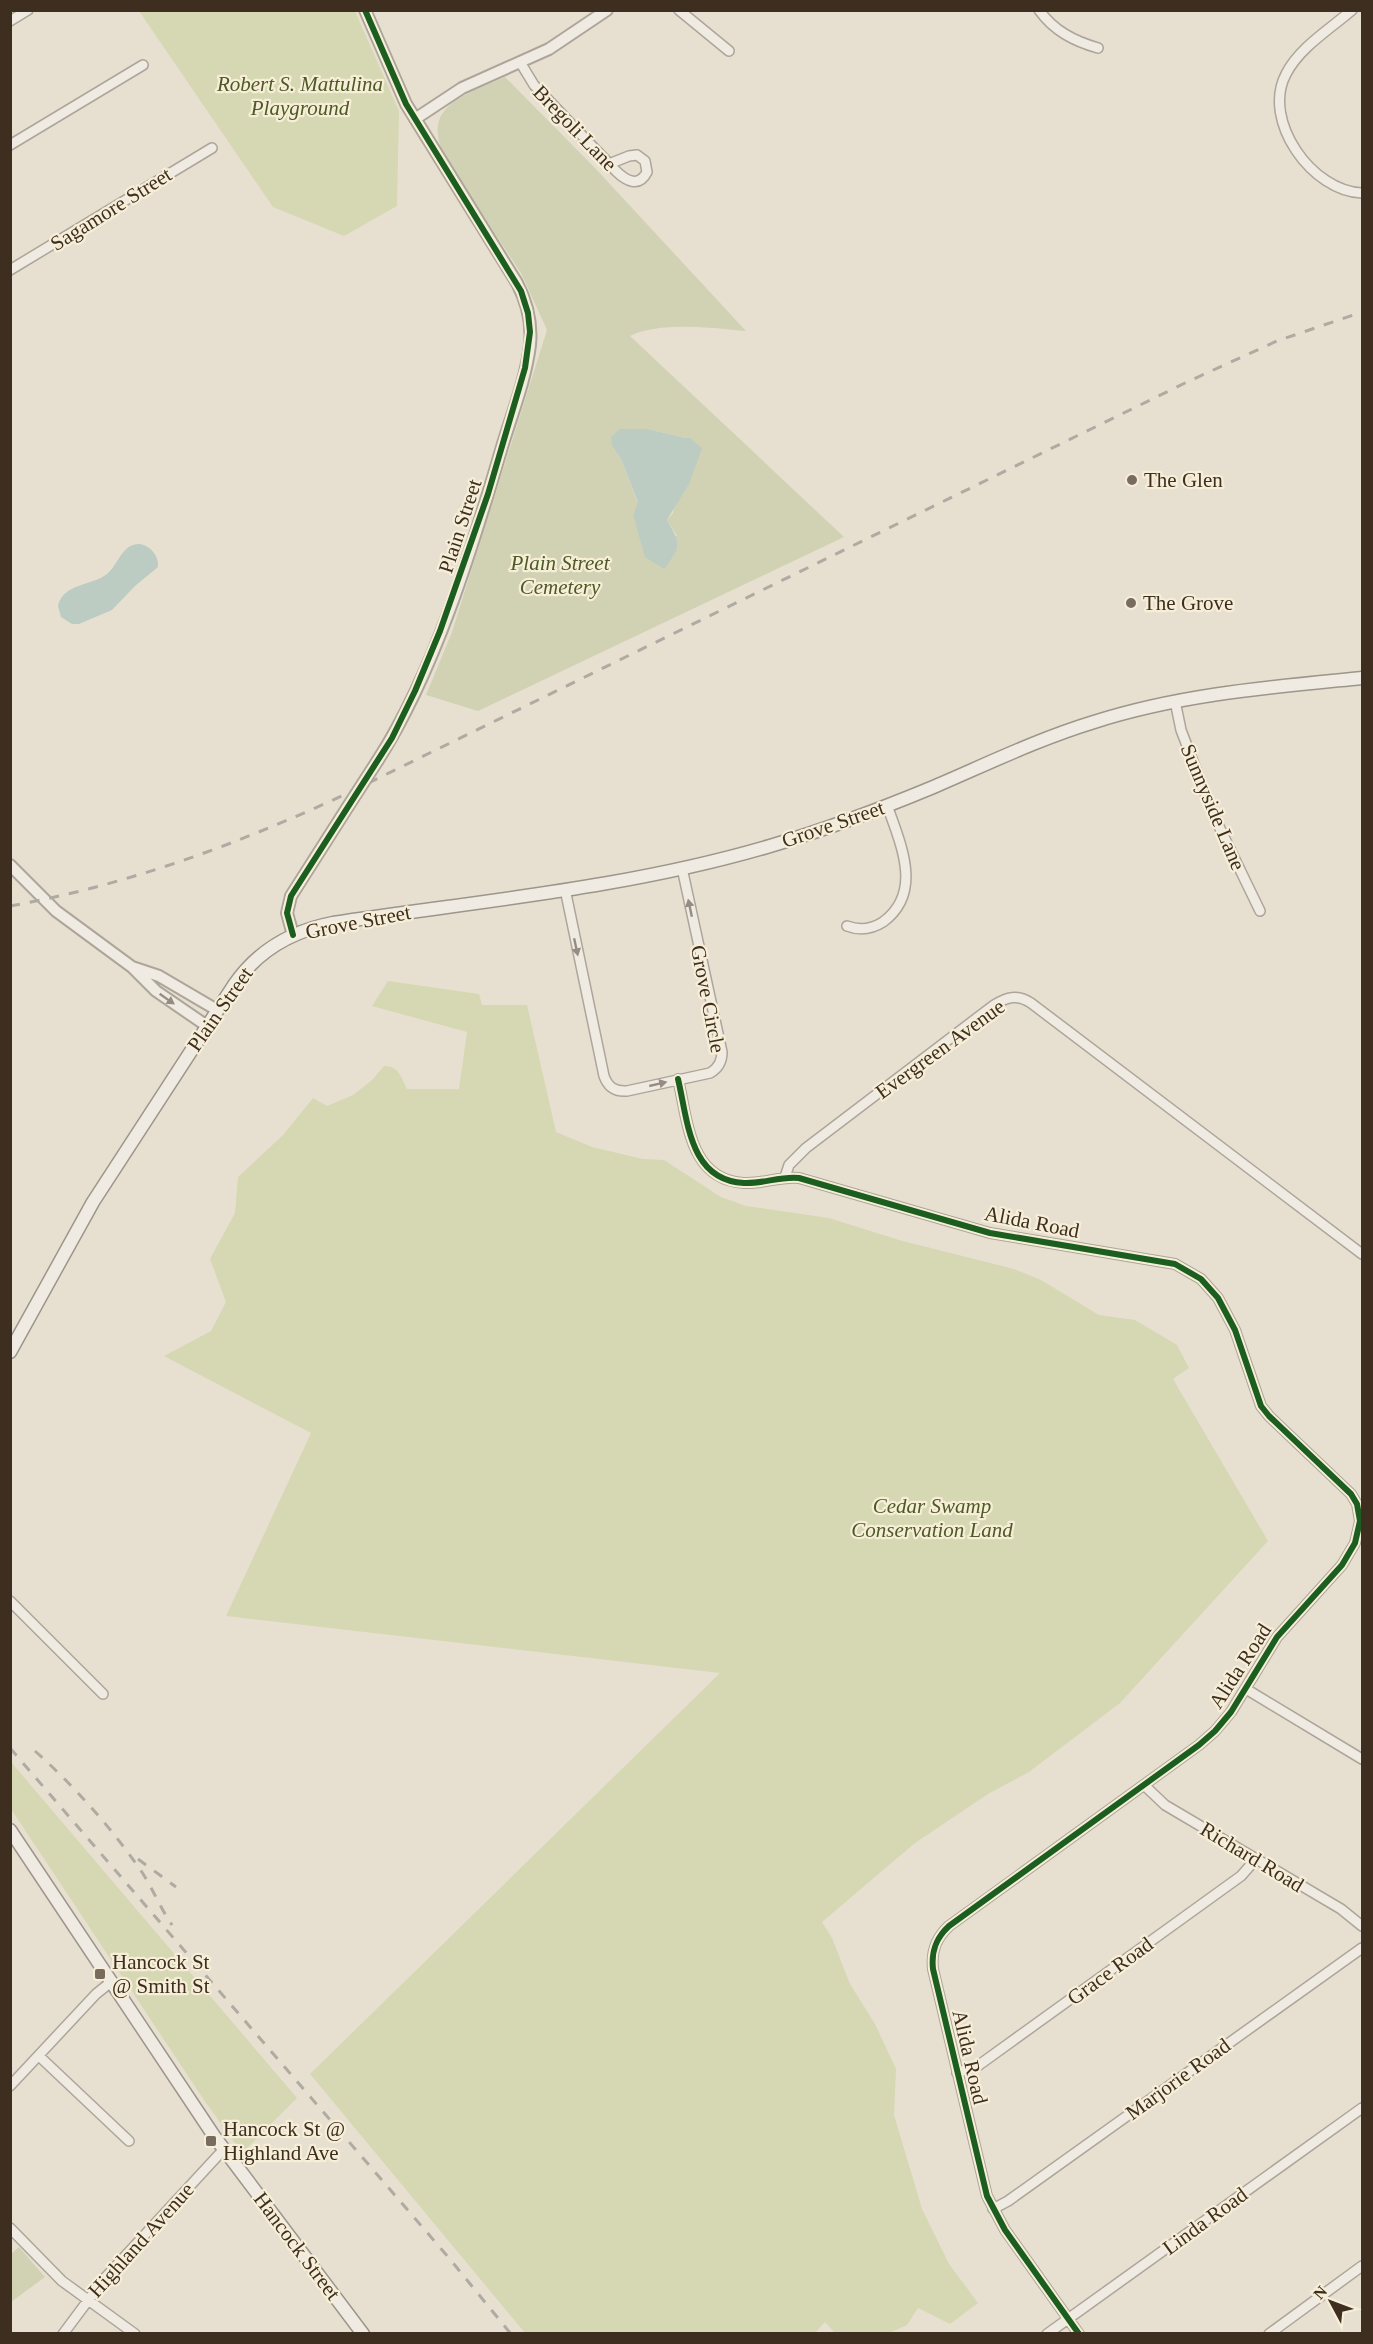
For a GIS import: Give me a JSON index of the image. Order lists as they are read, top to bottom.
{
  "streets": {
    "main road": ["Plain Street", "Grove Street", "Hancock Street"],
    "street": [
      "Bregoli Lane",
      "Sagamore Street",
      "Sunnyside Lane",
      "Grove Circle",
      "Evergreen Avenue",
      "Alida Road",
      "Richard Road",
      "Grace Road",
      "Marjorie Road",
      "Linda Road",
      "Highland Avenue"
    ]
  },
  "crossings": [
    ["Plain Street", "Grove Street"],
    ["Sunnyside Lane", "Grove Street"],
    ["Grove Street", "Grove Circle"],
    ["Evergreen Avenue", "Alida Road"],
    ["Alida Road", "Richard Road"],
    ["Alida Road", "Grace Road"],
    ["Alida Road", "Marjorie Road"],
    ["Alida Road", "Linda Road"],
    ["Richard Road", "Grace Road"],
    ["Highland Avenue", "Hancock Street"]
  ],
  "parks": ["Robert S. Mattulina Playground", "Plain Street Cemetery", "Cedar Swamp Conservation Land"],
  "places": {
    "other": ["The Glen", "The Grove"],
    "transit": ["Hancock St @ Smith St", "Hancock St @ Highland Ave"]
  },
  "north": "top left"
}
